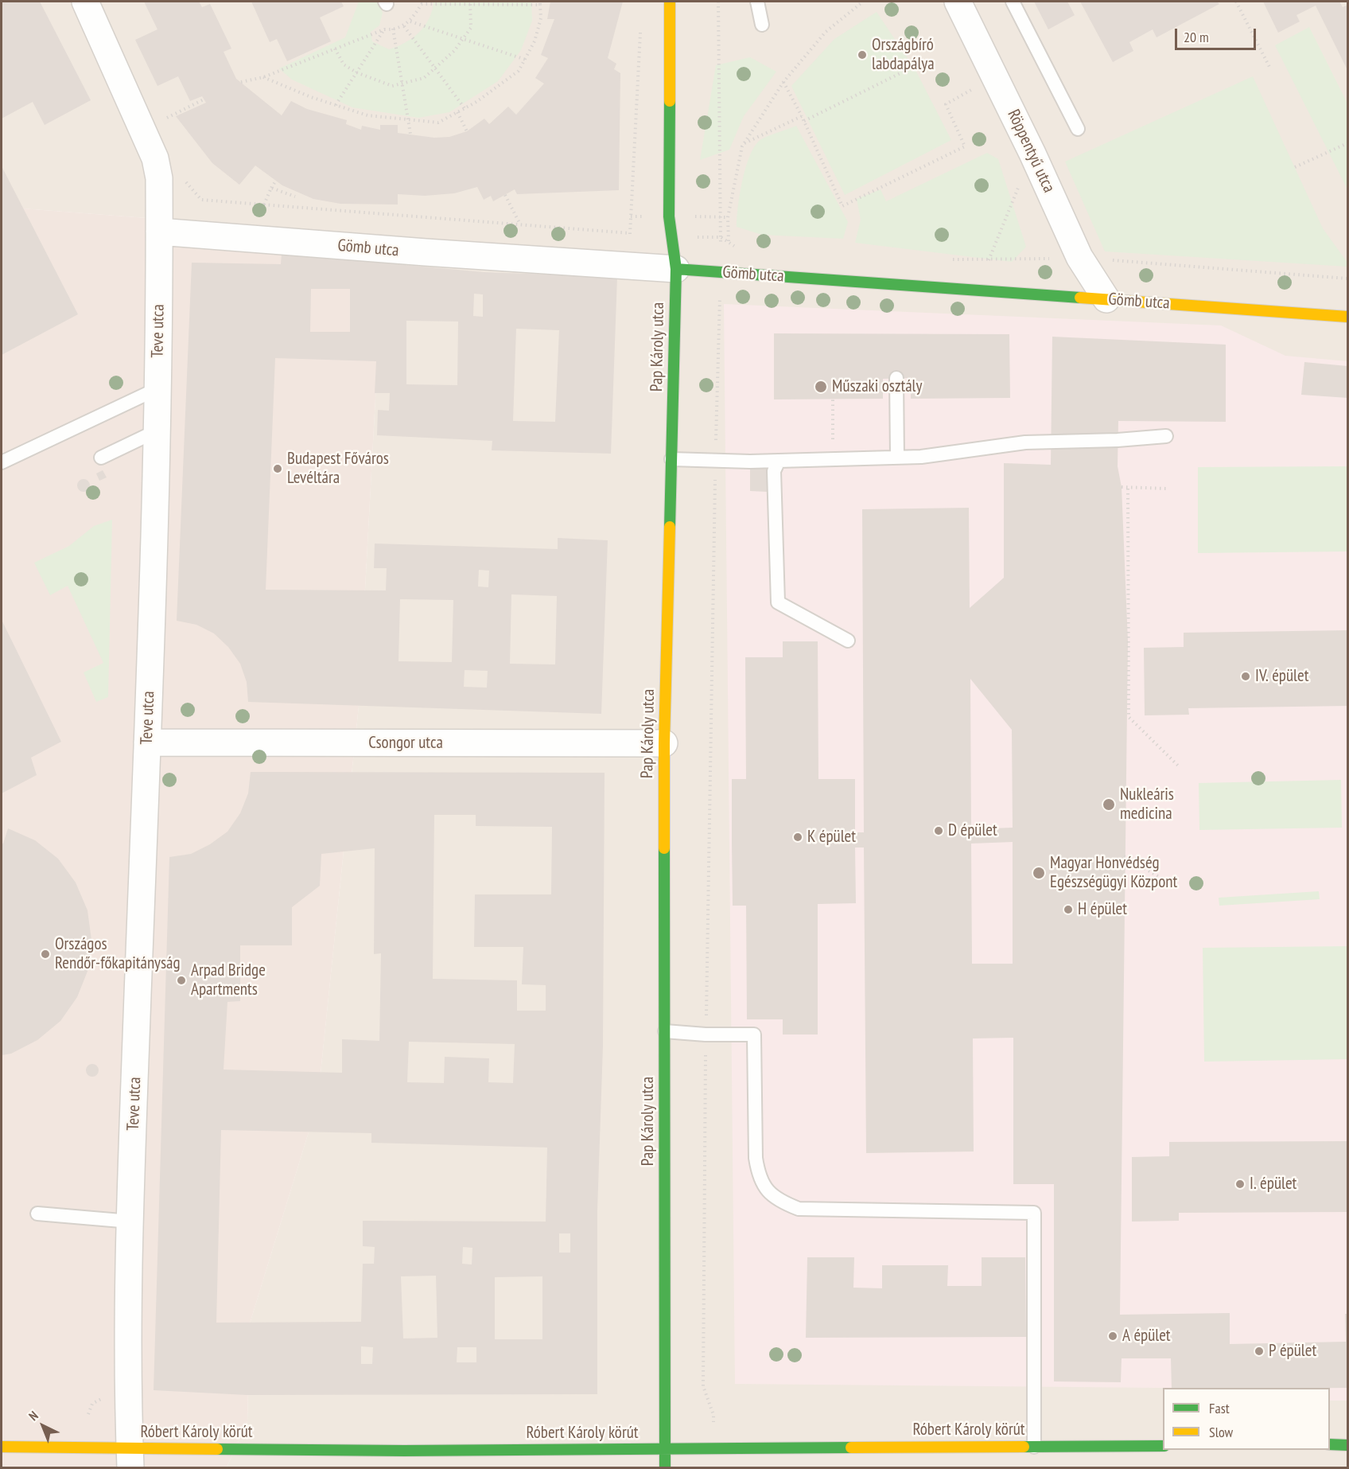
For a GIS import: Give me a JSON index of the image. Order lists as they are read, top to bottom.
{
  "streets": {
    "street": [
      "Röppentyű utca",
      "Gömb utca",
      "Teve utca",
      "Pap Károly utca",
      "Csongor utca",
      "Róbert Károly körút"
    ]
  },
  "crossings": [
    ["Röppentyű utca", "Gömb utca"],
    ["Gömb utca", "Teve utca"],
    ["Gömb utca", "Pap Károly utca"],
    ["Teve utca", "Csongor utca"],
    ["Teve utca", "Róbert Károly körút"],
    ["Pap Károly utca", "Csongor utca"],
    ["Pap Károly utca", "Róbert Károly körút"]
  ],
  "places": [
    "Országbíró labdapálya",
    "Műszaki osztály",
    "Budapest Főváros Levéltára",
    "IV. épület",
    "Nukleáris medicina",
    "D épület",
    "K épület",
    "Magyar Honvédség Egészségügyi Központ",
    "H épület",
    "Országos Rendőr-főkapitányság",
    "Arpad Bridge Apartments",
    "I. épület",
    "A épület",
    "P épület"
  ],
  "legend": ["Fast", "Slow"],
  "scale_bar": "20 m",
  "north": "top left"
}
